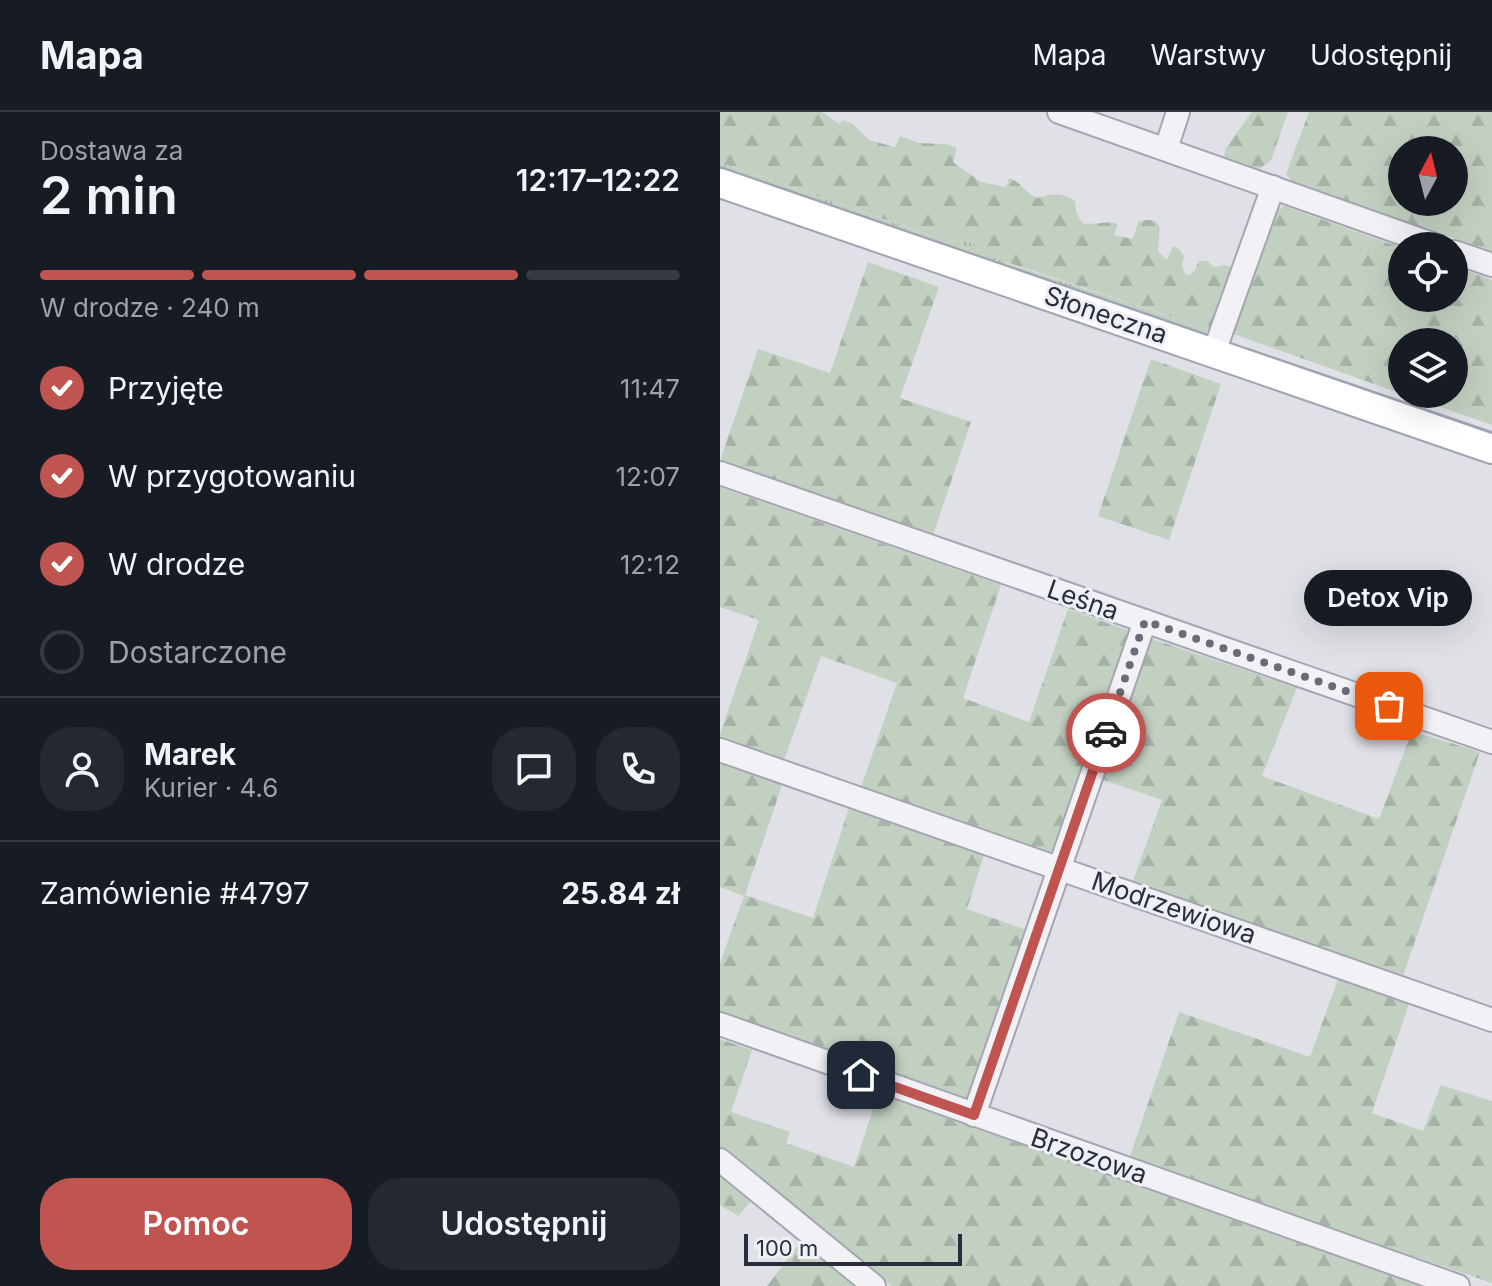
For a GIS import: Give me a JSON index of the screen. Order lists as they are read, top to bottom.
{
  "streets": {
    "main road": ["Słoneczna"],
    "street": ["Leśna", "Modrzewiowa", "Brzozowa"]
  },
  "places": ["Detox Vip"],
  "scale_bar": "100 m",
  "north": "top",
  "page": {
    "header": "Mapa",
    "nav": ["Mapa", "Warstwy", "Udostępnij"],
    "heading": ["2 min", "Dostawa za", "12:17–12:22"],
    "panel": [
      "Marek",
      "Kurier · 4.6",
      "Zamówienie #4797",
      "25.84 zł"
    ],
    "bar": "W drodze · 240 m",
    "list": [
      ["Przyjęte", "11:47"],
      ["W przygotowaniu", "12:07"],
      ["W drodze", "12:12"],
      "Dostarczone"
    ],
    "bubble": "Detox Vip",
    "buttons": ["Pomoc", "Udostępnij"],
    "scale": "100 m"
  }
}
